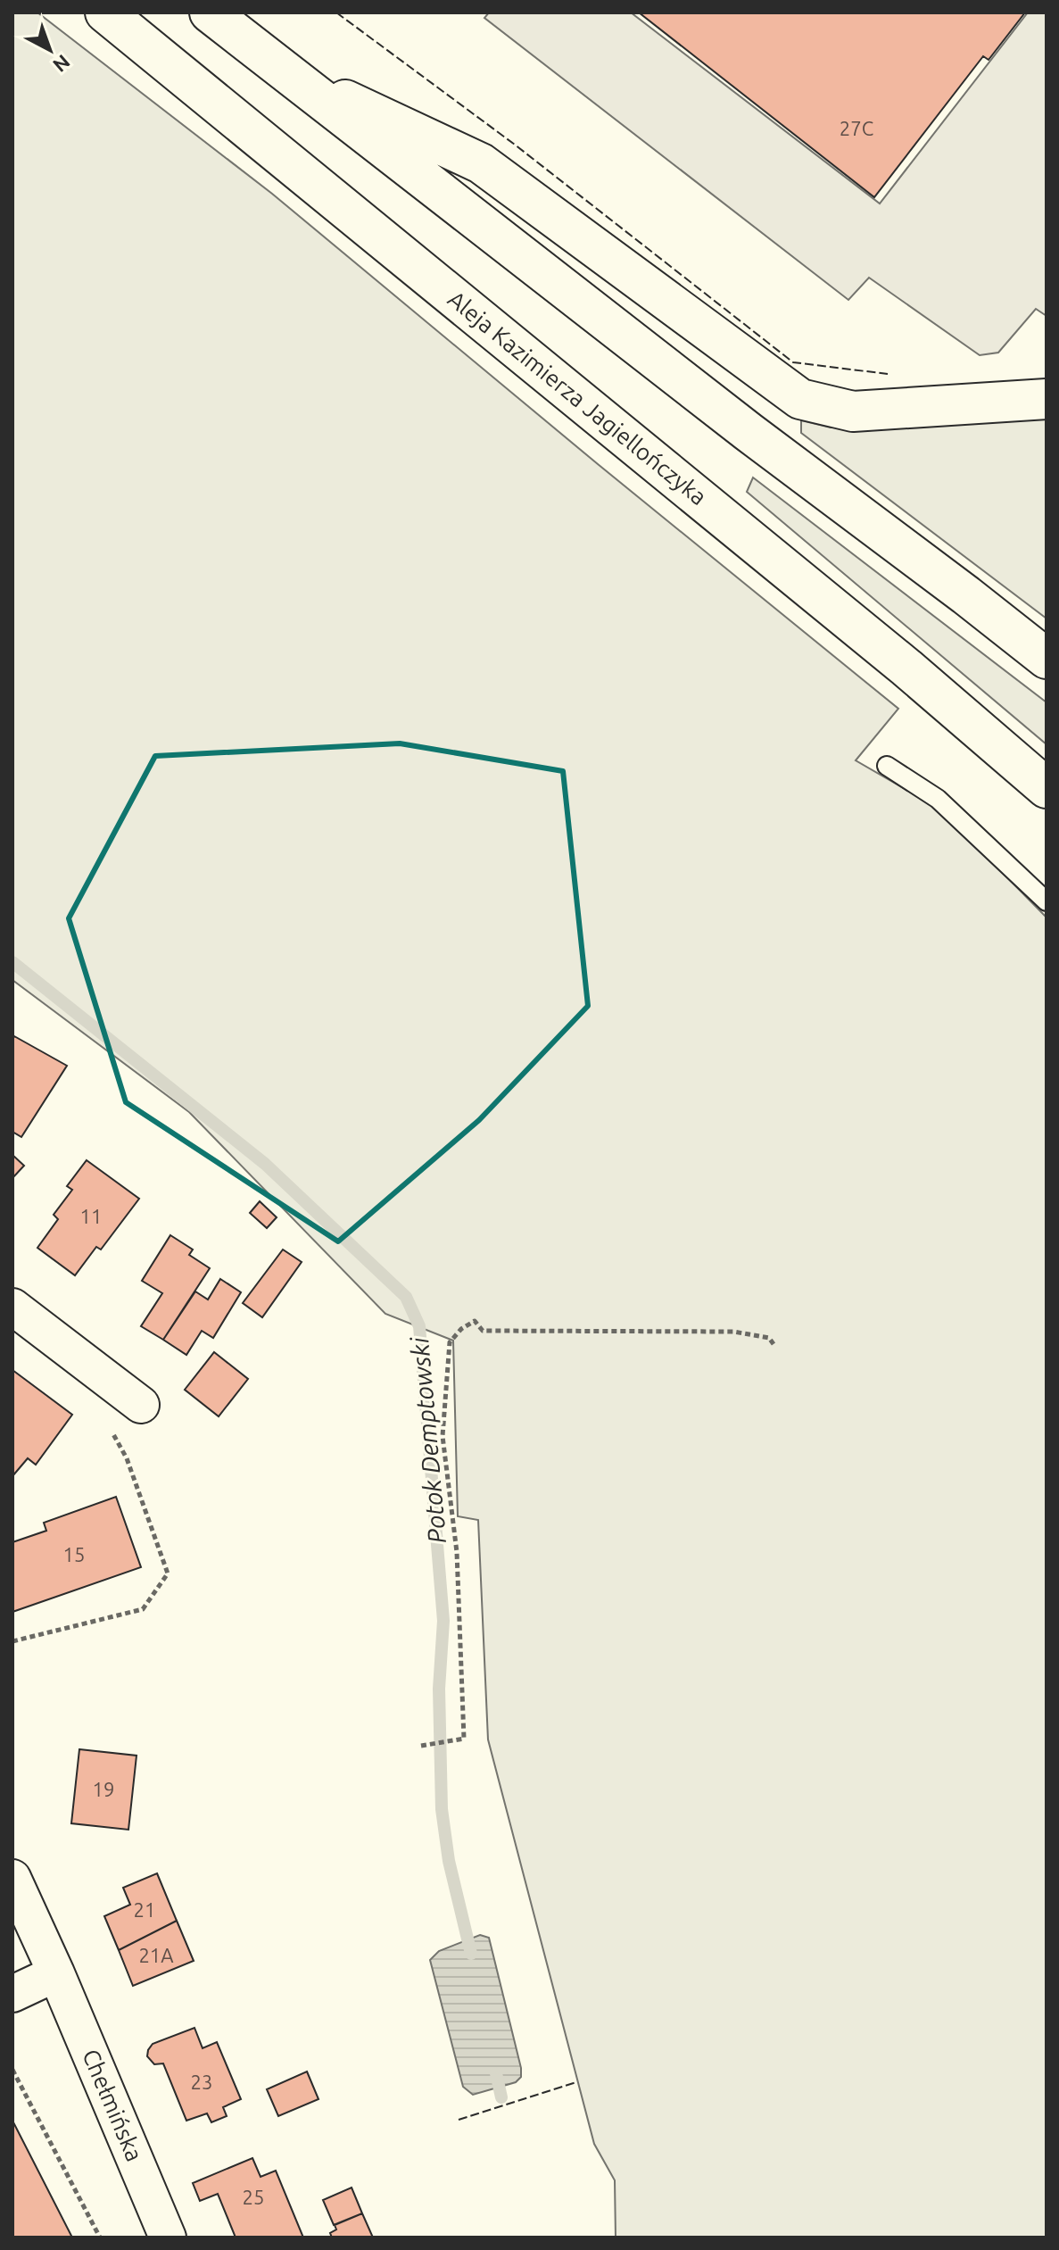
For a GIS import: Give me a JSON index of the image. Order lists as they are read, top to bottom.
{
  "streets": {
    "highway": ["Aleja Kazimierza Jagiellończyka"],
    "street": ["Chełmińska"]
  },
  "water": ["Potok Demptowski"],
  "house_numbers": [
    "27C",
    "11",
    "15",
    "19",
    "21",
    "21A",
    "23",
    "25"
  ],
  "north": "bottom right"
}
